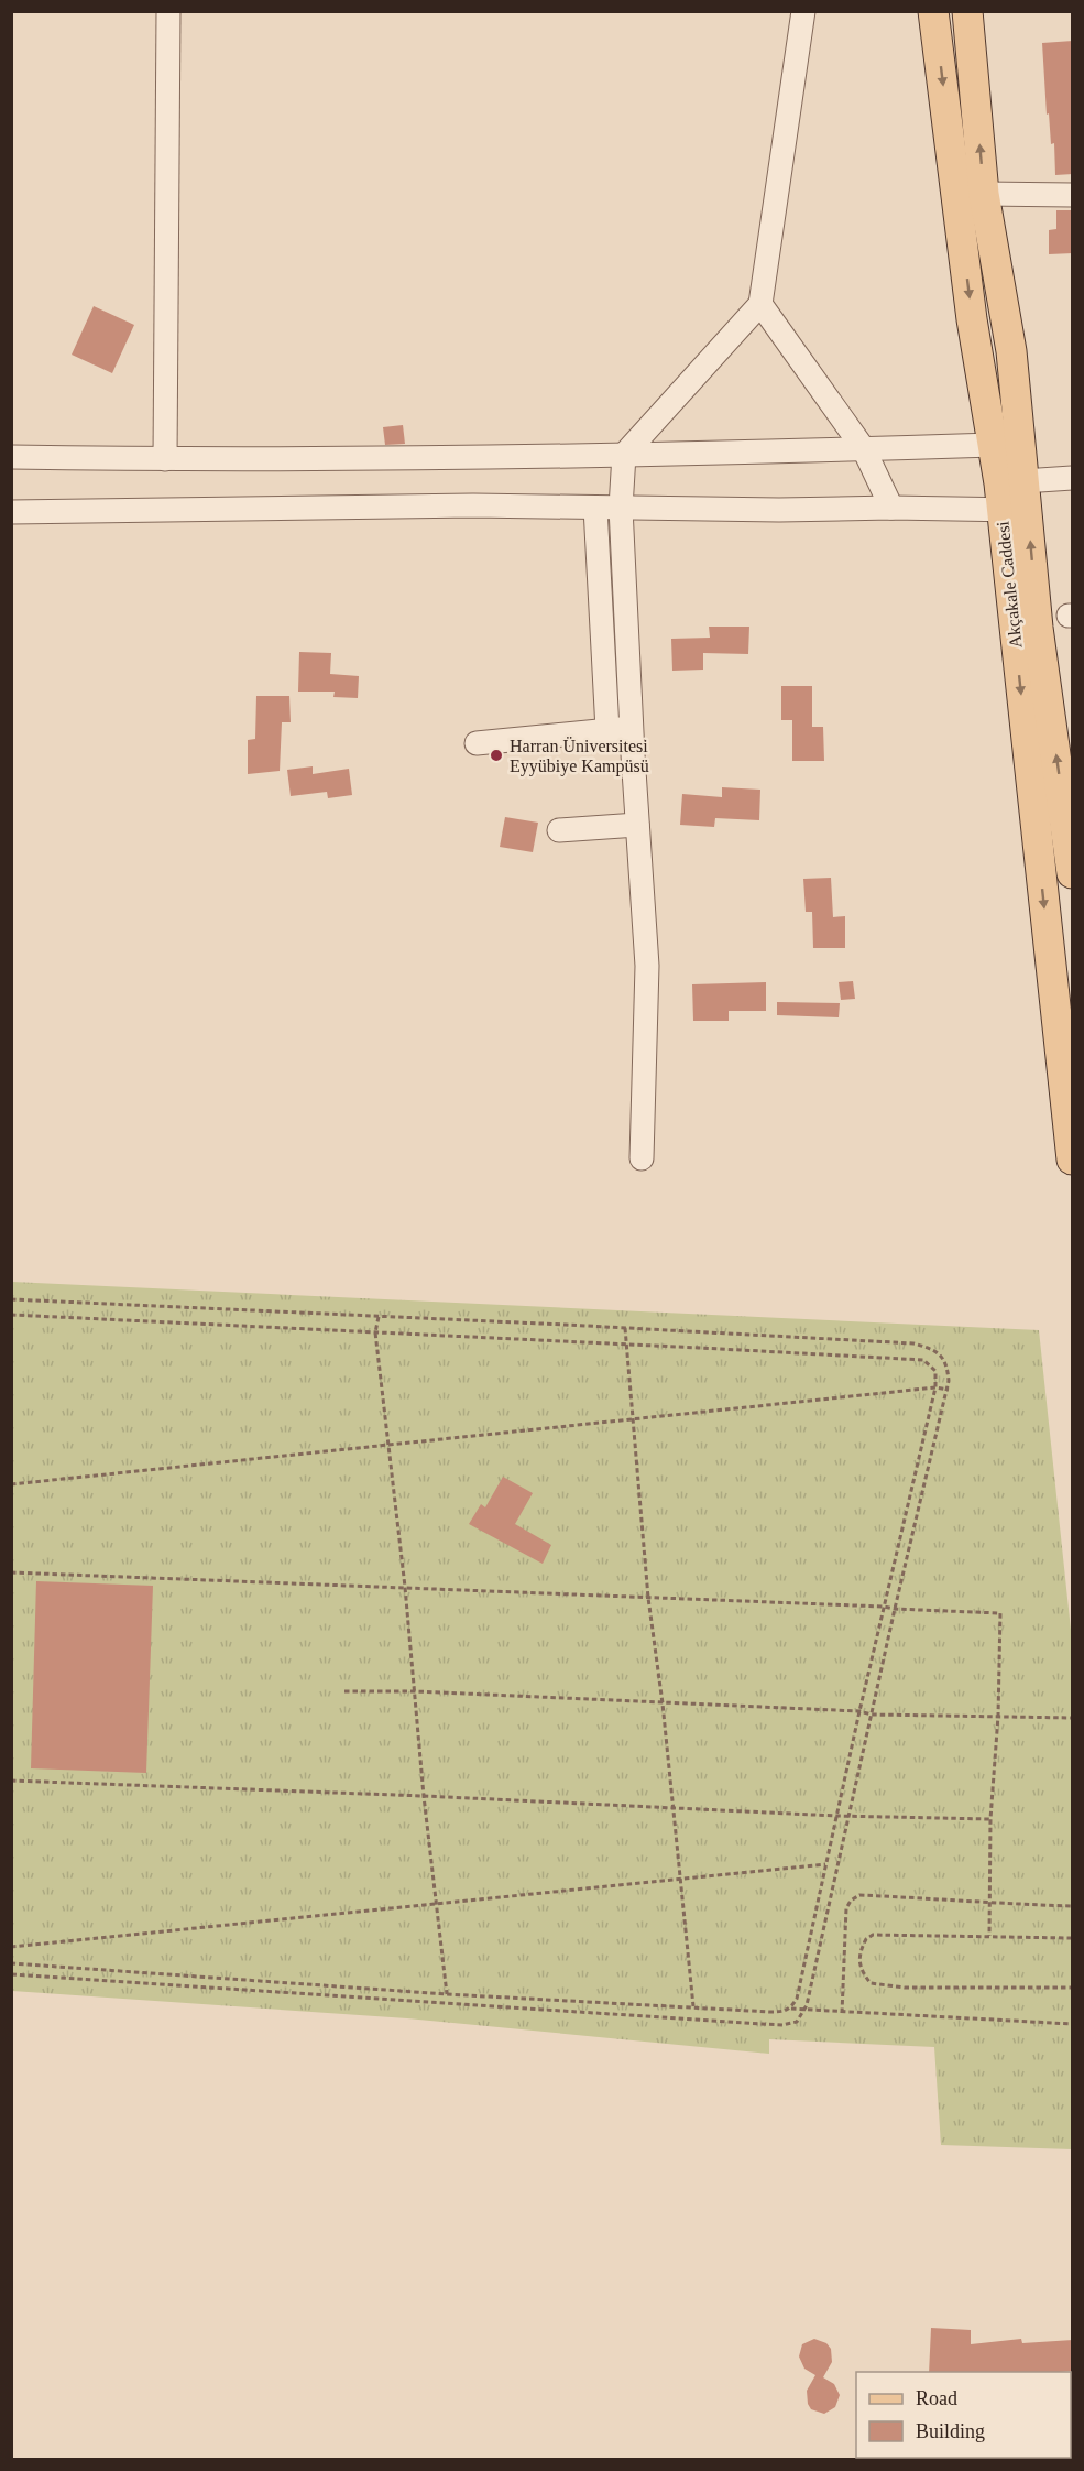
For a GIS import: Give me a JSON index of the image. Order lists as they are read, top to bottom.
{
  "streets": {
    "main road": ["Akçakale Caddesi"]
  },
  "places": ["Harran Üniversitesi Eyyübiye Kampüsü"],
  "legend": ["Road", "Building"]
}
